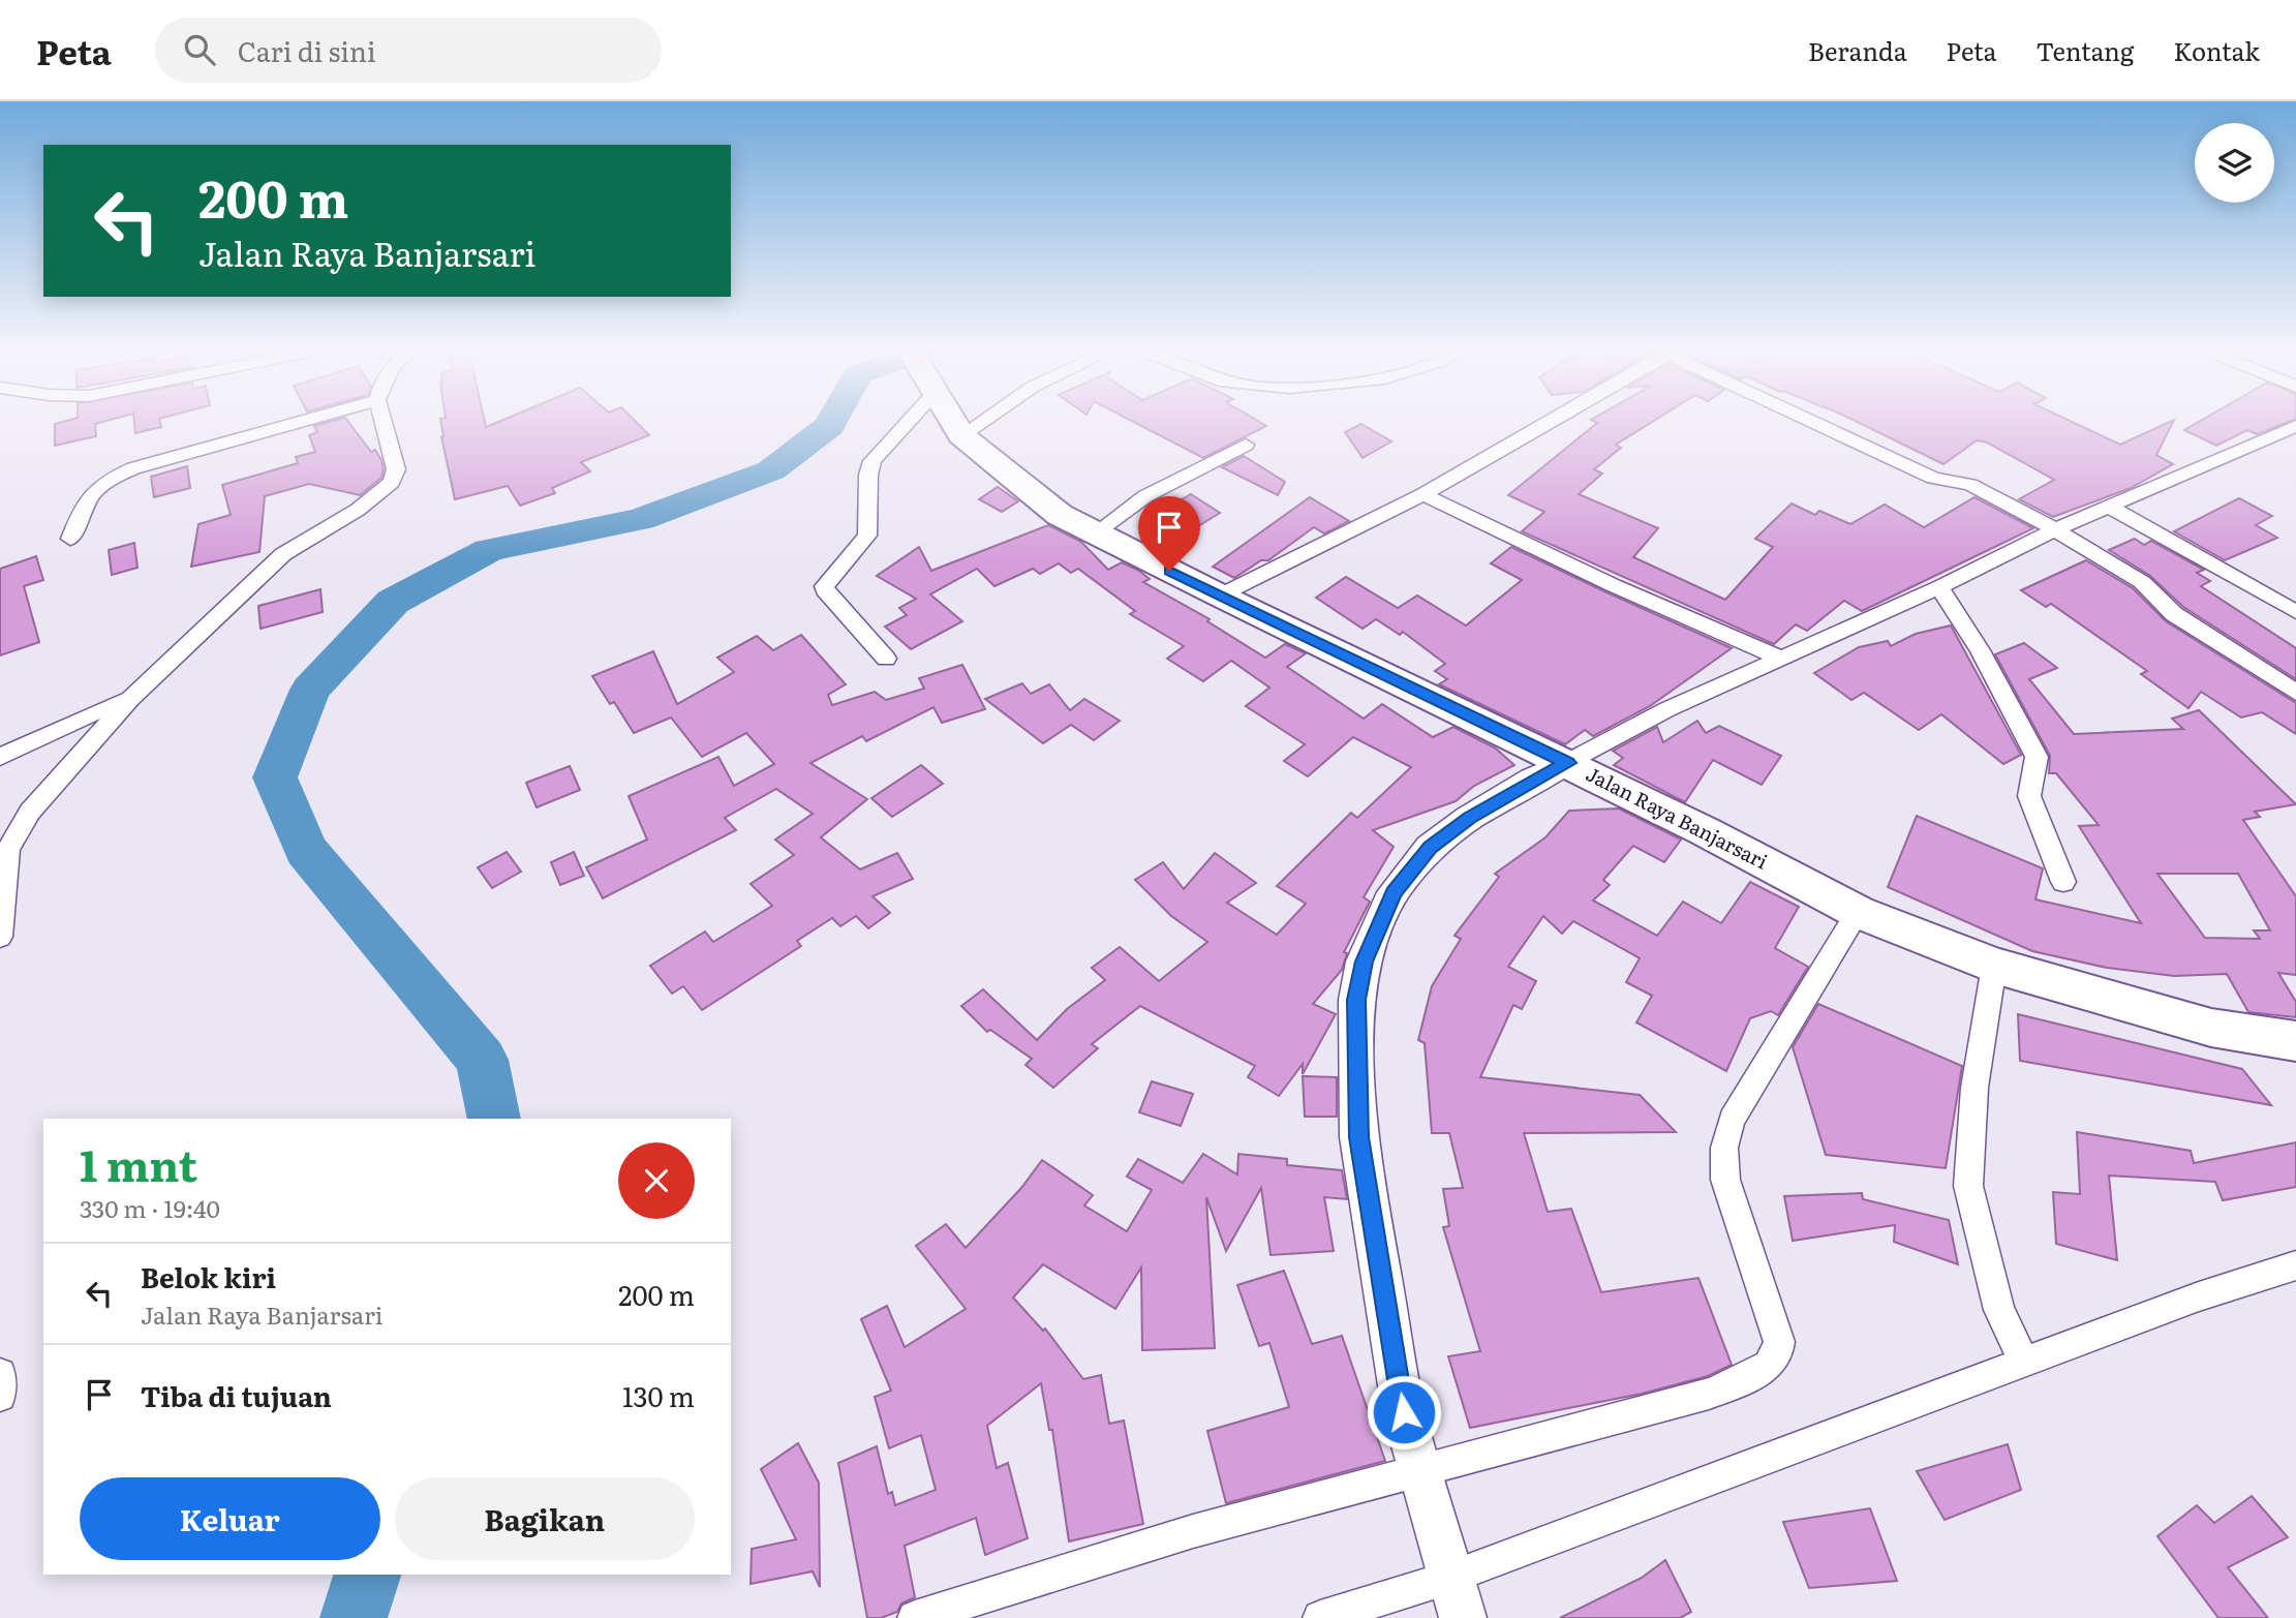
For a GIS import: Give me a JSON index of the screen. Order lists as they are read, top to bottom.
{
  "streets": {
    "highway": ["Jalan Raya Banjarsari"]
  },
  "page": {
    "header": "Peta",
    "search": "Cari di sini",
    "nav": [
      "Beranda",
      "Peta",
      "Tentang",
      "Kontak"
    ],
    "turn": ["200 m", "Jalan Raya Banjarsari"],
    "heading": ["1 mnt", "330 m · 19:40"],
    "list": [
      {
        "name": "Belok kiri",
        "note": "Jalan Raya Banjarsari",
        "value": "200 m"
      },
      {
        "name": "Tiba di tujuan",
        "value": "130 m"
      }
    ],
    "buttons": ["Keluar", "Bagikan"]
  }
}
